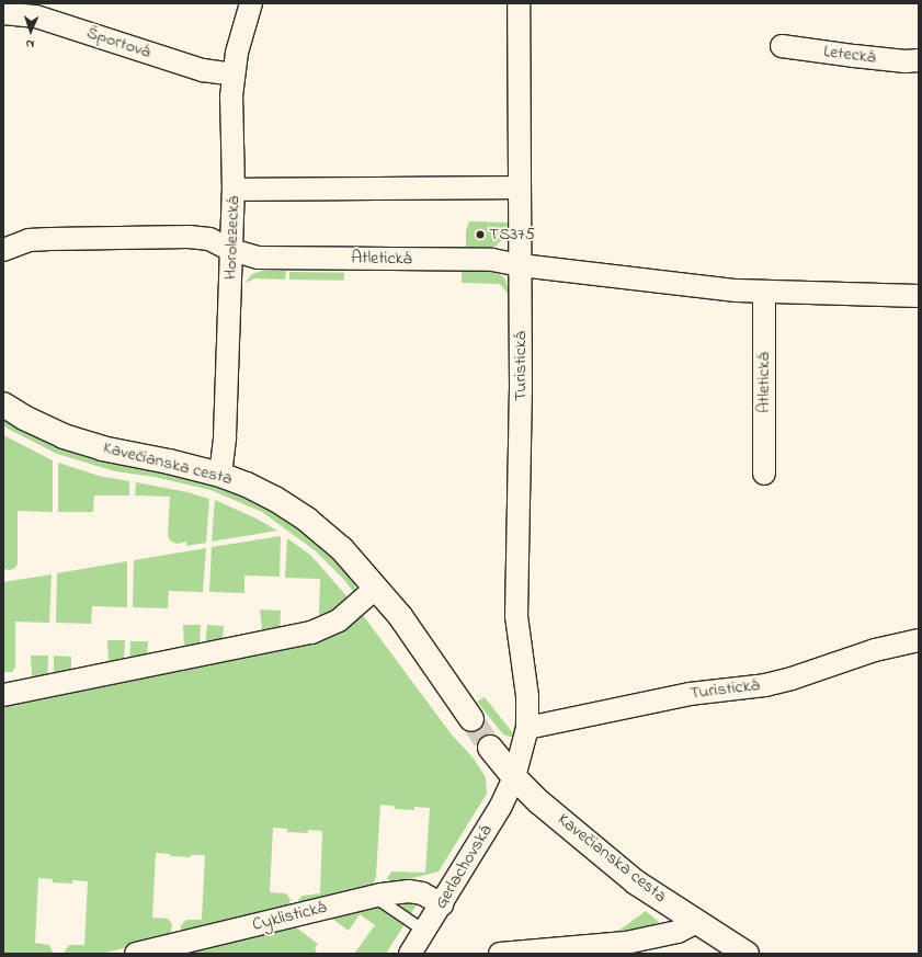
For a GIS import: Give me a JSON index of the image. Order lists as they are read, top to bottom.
{
  "streets": {
    "street": [
      "Športová",
      "Letecká",
      "Horolezecká",
      "Atletická",
      "Turistická",
      "Kavečianska cesta",
      "Gerlachovská",
      "Cyklistická"
    ]
  },
  "crossings": [
    ["Športová", "Horolezecká"],
    ["Horolezecká", "Atletická"],
    ["Horolezecká", "Kavečianska cesta"],
    ["Atletická", "Turistická"],
    ["Turistická", "Kavečianska cesta"],
    ["Turistická", "Gerlachovská"],
    ["Kavečianska cesta", "Gerlachovská"],
    ["Gerlachovská", "Cyklistická"]
  ],
  "places": ["TS375"],
  "north": "bottom"
}
